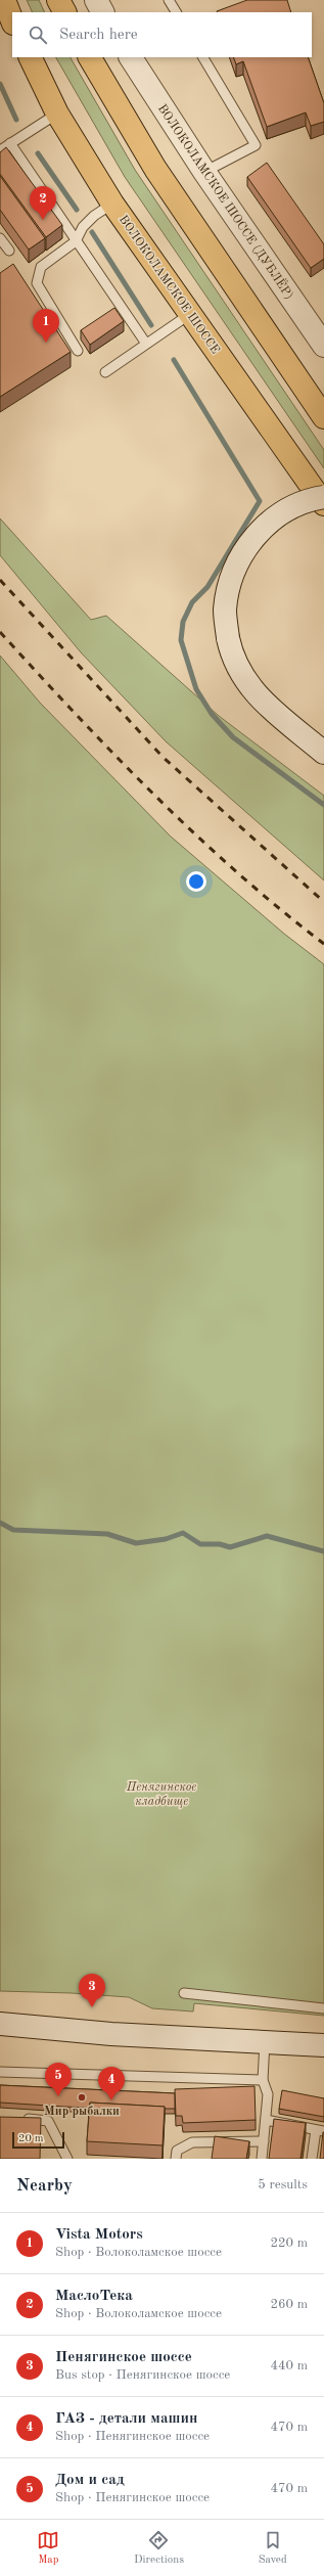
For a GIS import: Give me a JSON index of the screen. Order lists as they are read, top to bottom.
{
  "streets": {
    "main road": ["ВОЛОКОЛАМСКОЕ ШОССЕ (ДУБЛЁР)", "ВОЛОКОЛАМСКОЕ ШОССЕ"]
  },
  "parks": ["Пенягинское кладбище"],
  "places": ["Мир рыбалки"],
  "scale_bar": "20 m",
  "page": {
    "search": "Search here",
    "pins": [
      "2",
      "1",
      "3",
      "5",
      "4"
    ],
    "scale": "20 m",
    "heading": ["Nearby", "5 results"],
    "list": [
      {
        "mark": "1",
        "name": "Vista Motors",
        "note": "Shop · Волоколамское шоссе",
        "value": "220 m"
      },
      {
        "mark": "2",
        "name": "МаслоТека",
        "note": "Shop · Волоколамское шоссе",
        "value": "260 m"
      },
      {
        "mark": "3",
        "name": "Пенягинское шоссе",
        "note": "Bus stop · Пенягинское шоссе",
        "value": "440 m"
      },
      {
        "mark": "4",
        "name": "ГАЗ - детали машин",
        "note": "Shop · Пенягинское шоссе",
        "value": "470 m"
      },
      {
        "mark": "5",
        "name": "Дом и сад",
        "note": "Shop · Пенягинское шоссе",
        "value": "470 m"
      }
    ],
    "nav": ["Map", "Directions", "Saved"]
  }
}
